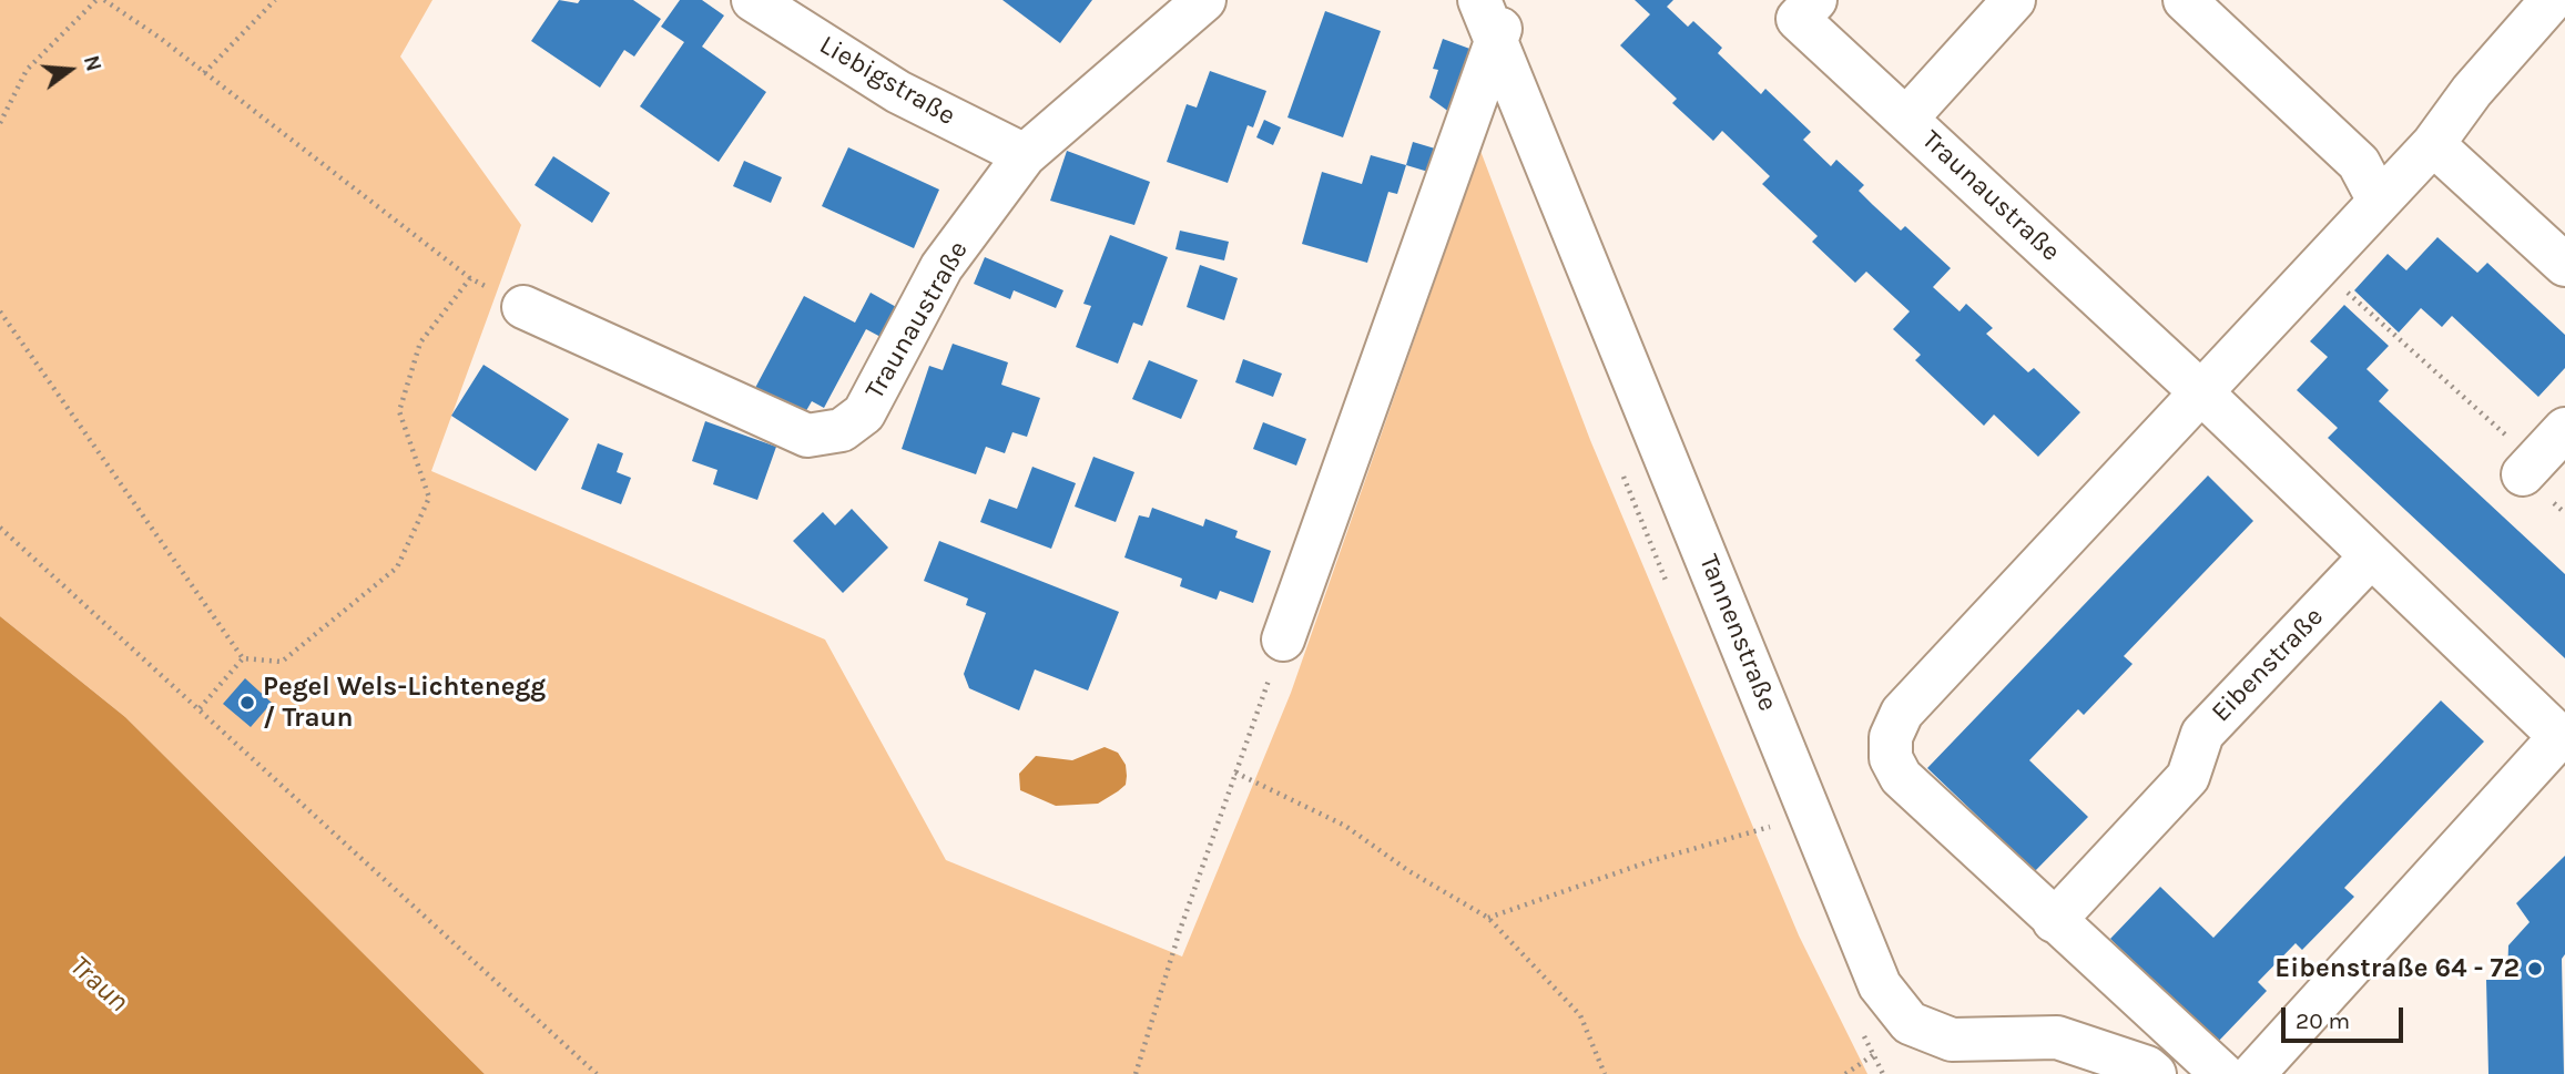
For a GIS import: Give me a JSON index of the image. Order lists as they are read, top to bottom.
{
  "streets": {
    "street": [
      "Liebigstraße",
      "Traunaustraße",
      "Tannenstraße",
      "Eibenstraße"
    ]
  },
  "crossings": [
    ["Liebigstraße", "Traunaustraße"]
  ],
  "water": ["Traun"],
  "places": ["Pegel Wels-Lichtenegg / Traun", "Eibenstraße 64 - 72"],
  "scale_bar": "20 m",
  "north": "right"
}
